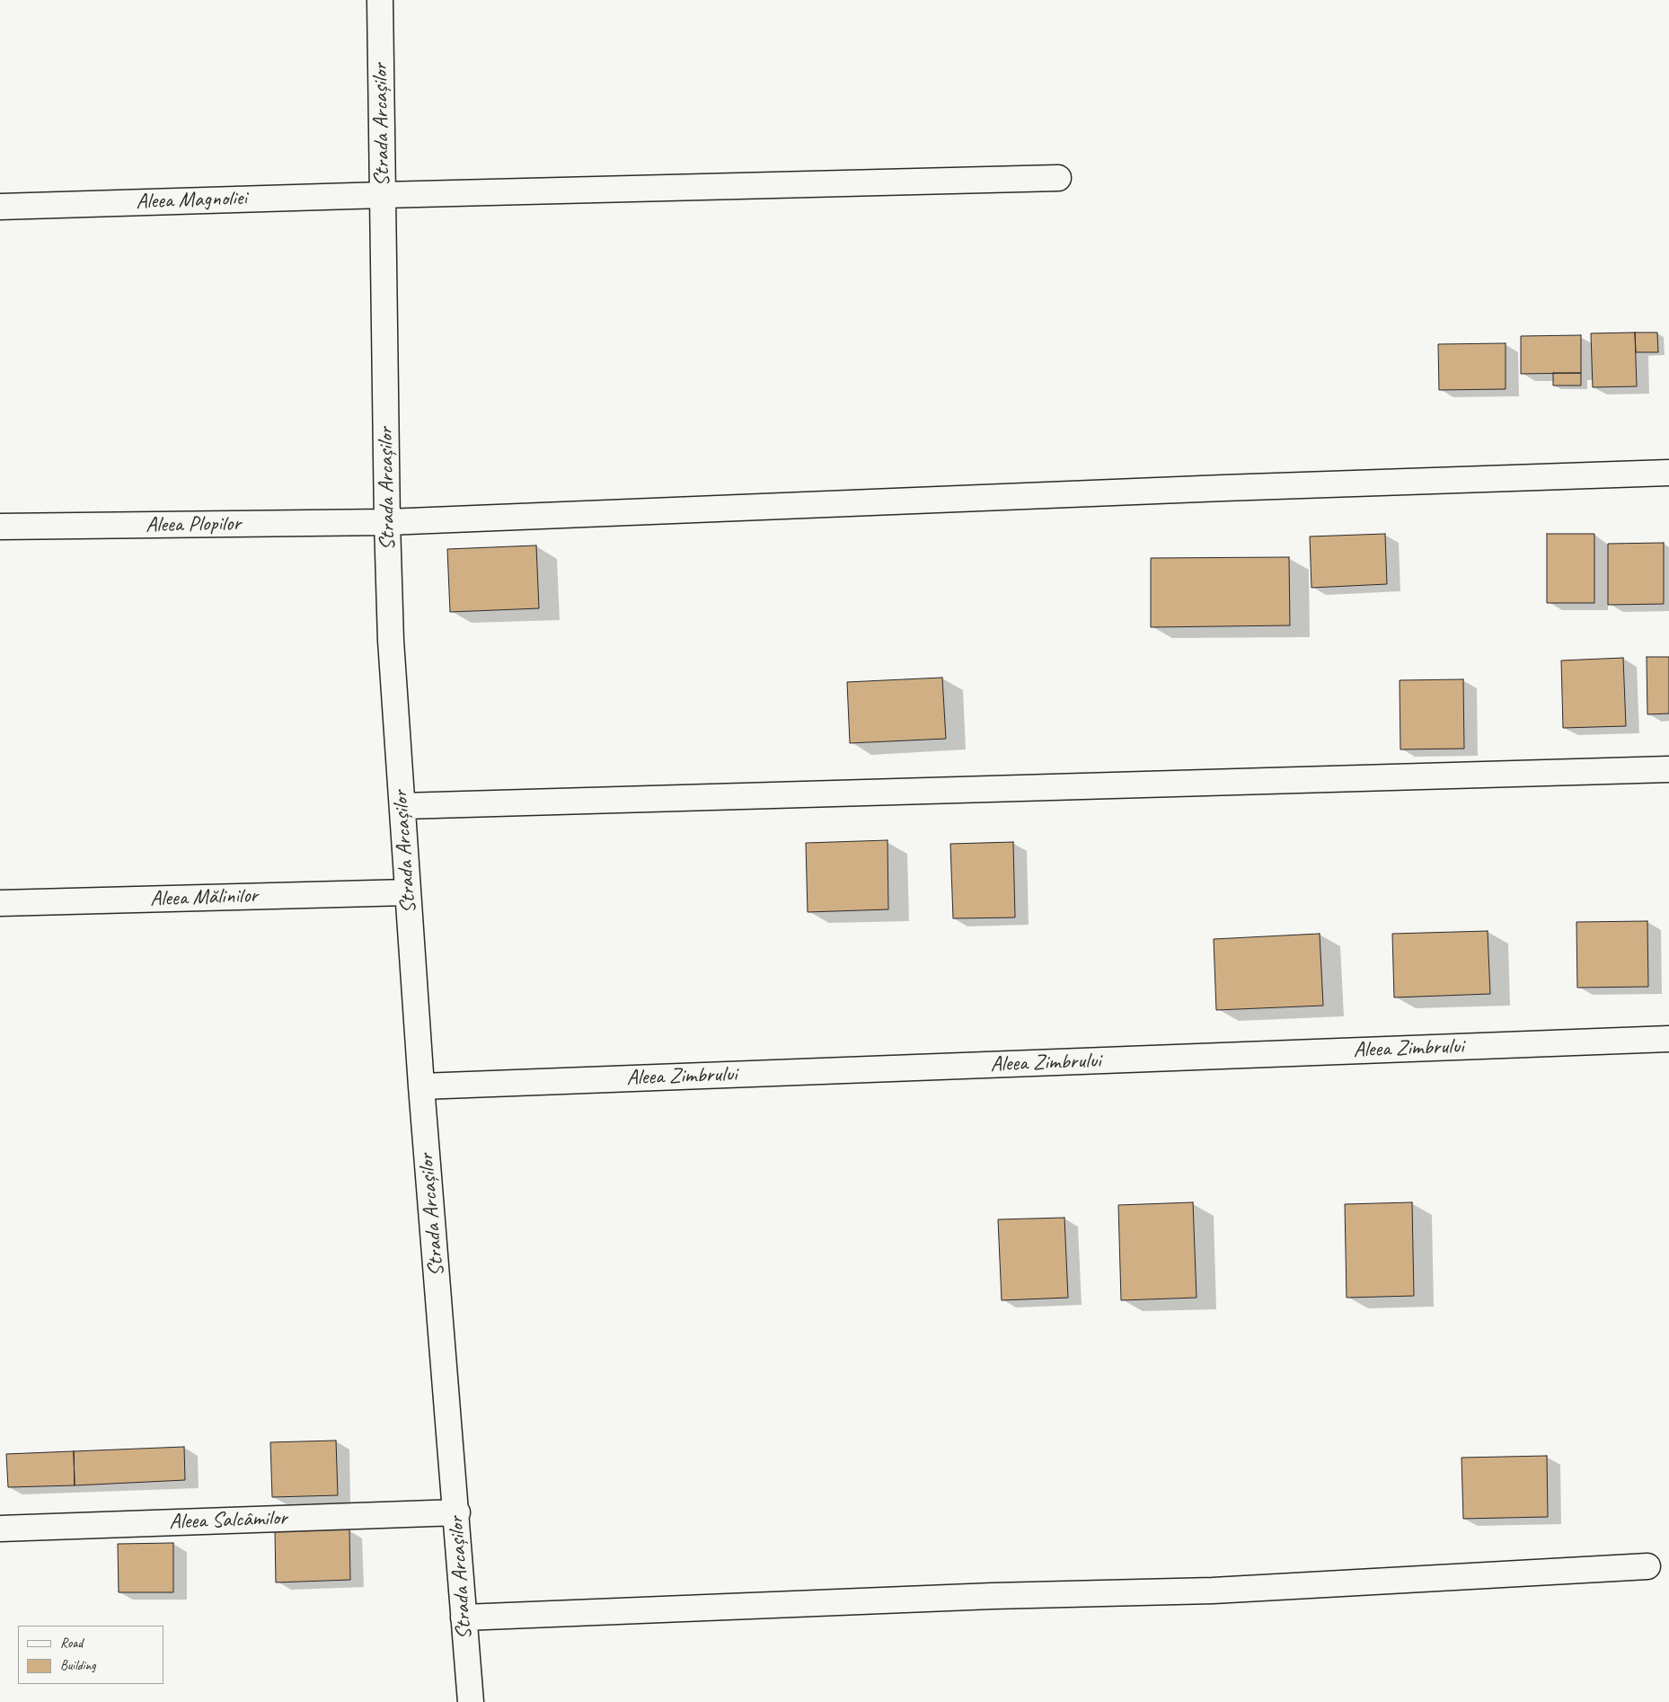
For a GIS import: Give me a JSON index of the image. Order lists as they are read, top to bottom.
{
  "streets": {
    "street": [
      "Strada Arcașilor",
      "Aleea Magnoliei",
      "Aleea Plopilor",
      "Aleea Mălinilor",
      "Aleea Zimbrului",
      "Aleea Salcâmilor"
    ]
  },
  "crossings": [
    ["Strada Arcașilor", "Aleea Magnoliei"],
    ["Strada Arcașilor", "Aleea Plopilor"],
    ["Strada Arcașilor", "Aleea Mălinilor"],
    ["Strada Arcașilor", "Aleea Zimbrului"],
    ["Strada Arcașilor", "Aleea Salcâmilor"]
  ],
  "legend": ["Road", "Building"]
}
